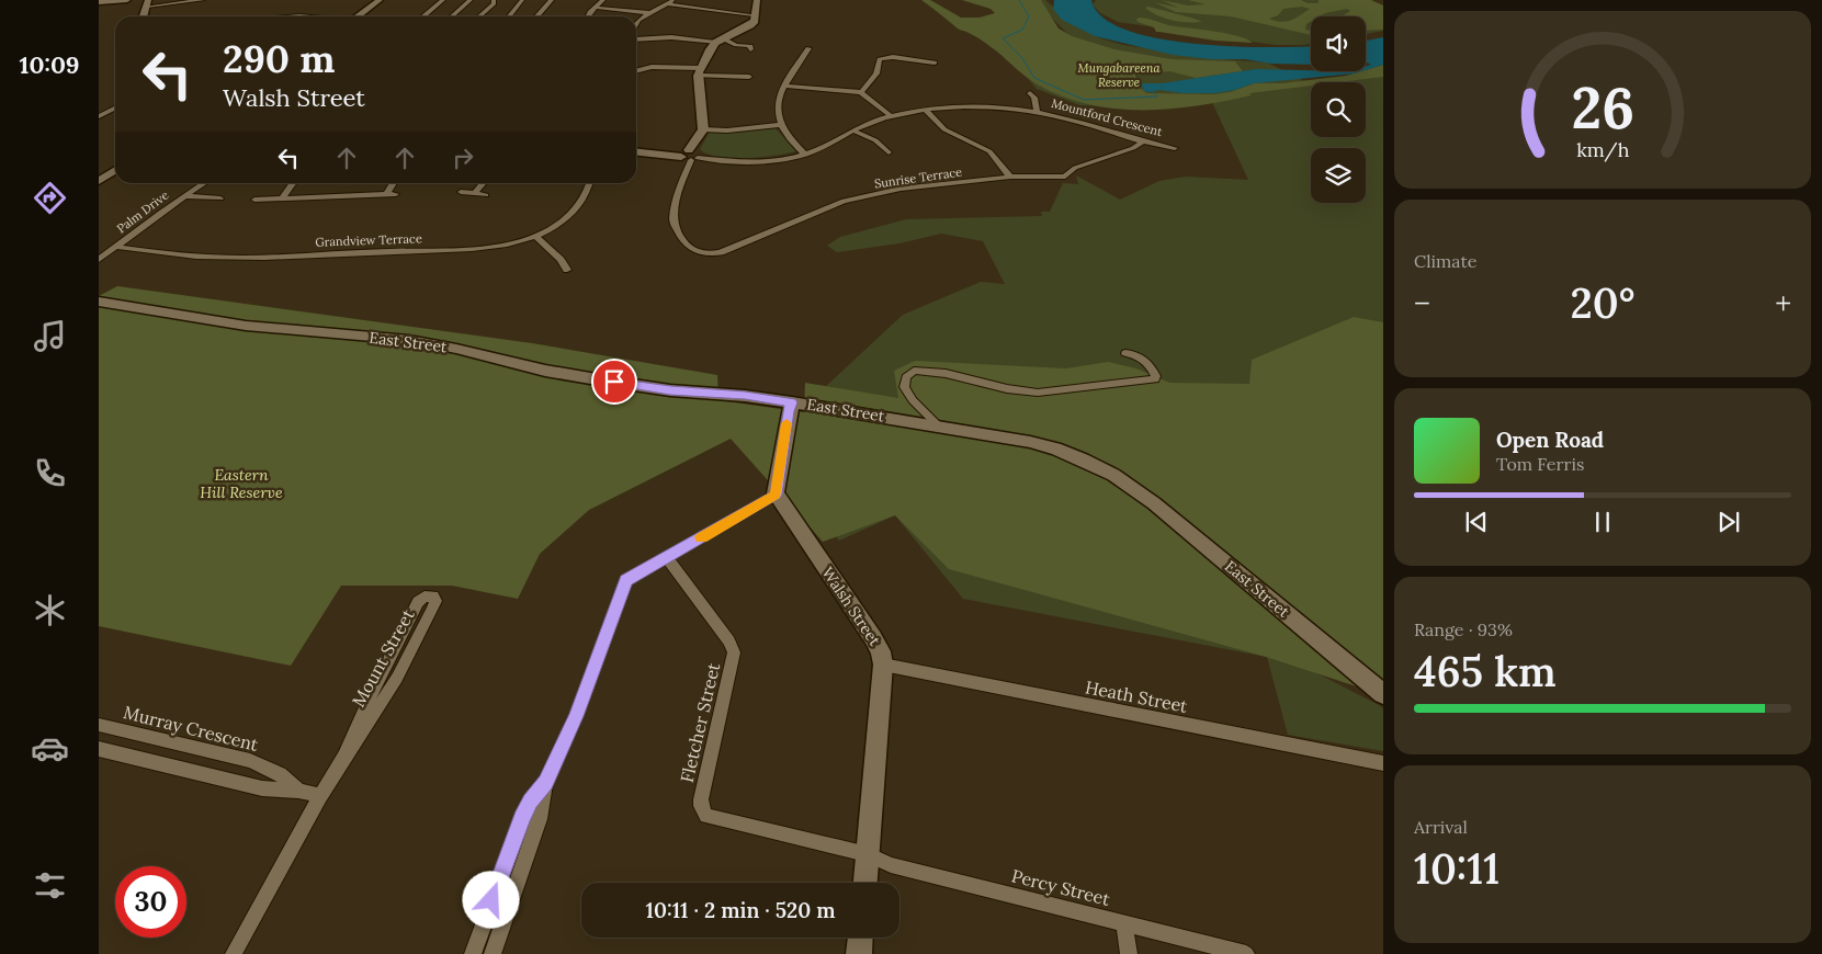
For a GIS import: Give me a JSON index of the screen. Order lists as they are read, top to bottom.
{
  "streets": {
    "street": [
      "Mountford Crescent",
      "Sunrise Terrace",
      "Palm Drive",
      "Grandview Terrace",
      "East Street",
      "Walsh Street",
      "Mount Street",
      "Heath Street",
      "Fletcher Street",
      "Murray Crescent",
      "Percy Street"
    ]
  },
  "crossings": [
    ["Mountford Crescent", "Sunrise Terrace"],
    ["Palm Drive", "Grandview Terrace"],
    ["Walsh Street", "Heath Street"],
    ["Walsh Street", "Fletcher Street"],
    ["Walsh Street", "Percy Street"],
    ["Mount Street", "Murray Crescent"],
    ["Fletcher Street", "Percy Street"]
  ],
  "parks": ["Mungabareena Reserve", "Eastern Hill Reserve"],
  "page": {
    "tabs": "10:09",
    "turn": ["290 m", "Walsh Street"],
    "tile": [
      "Climate",
      ["Range · 93%", "465 km"],
      ["Arrival", "10:11"]
    ],
    "heat": ["−", "20°", "+"],
    "song": ["Open Road", "Tom Ferris"],
    "limit": "30",
    "trip": "10:11 · 2 min · 520 m",
    "gauge": ["26", "km/h"]
  }
}
